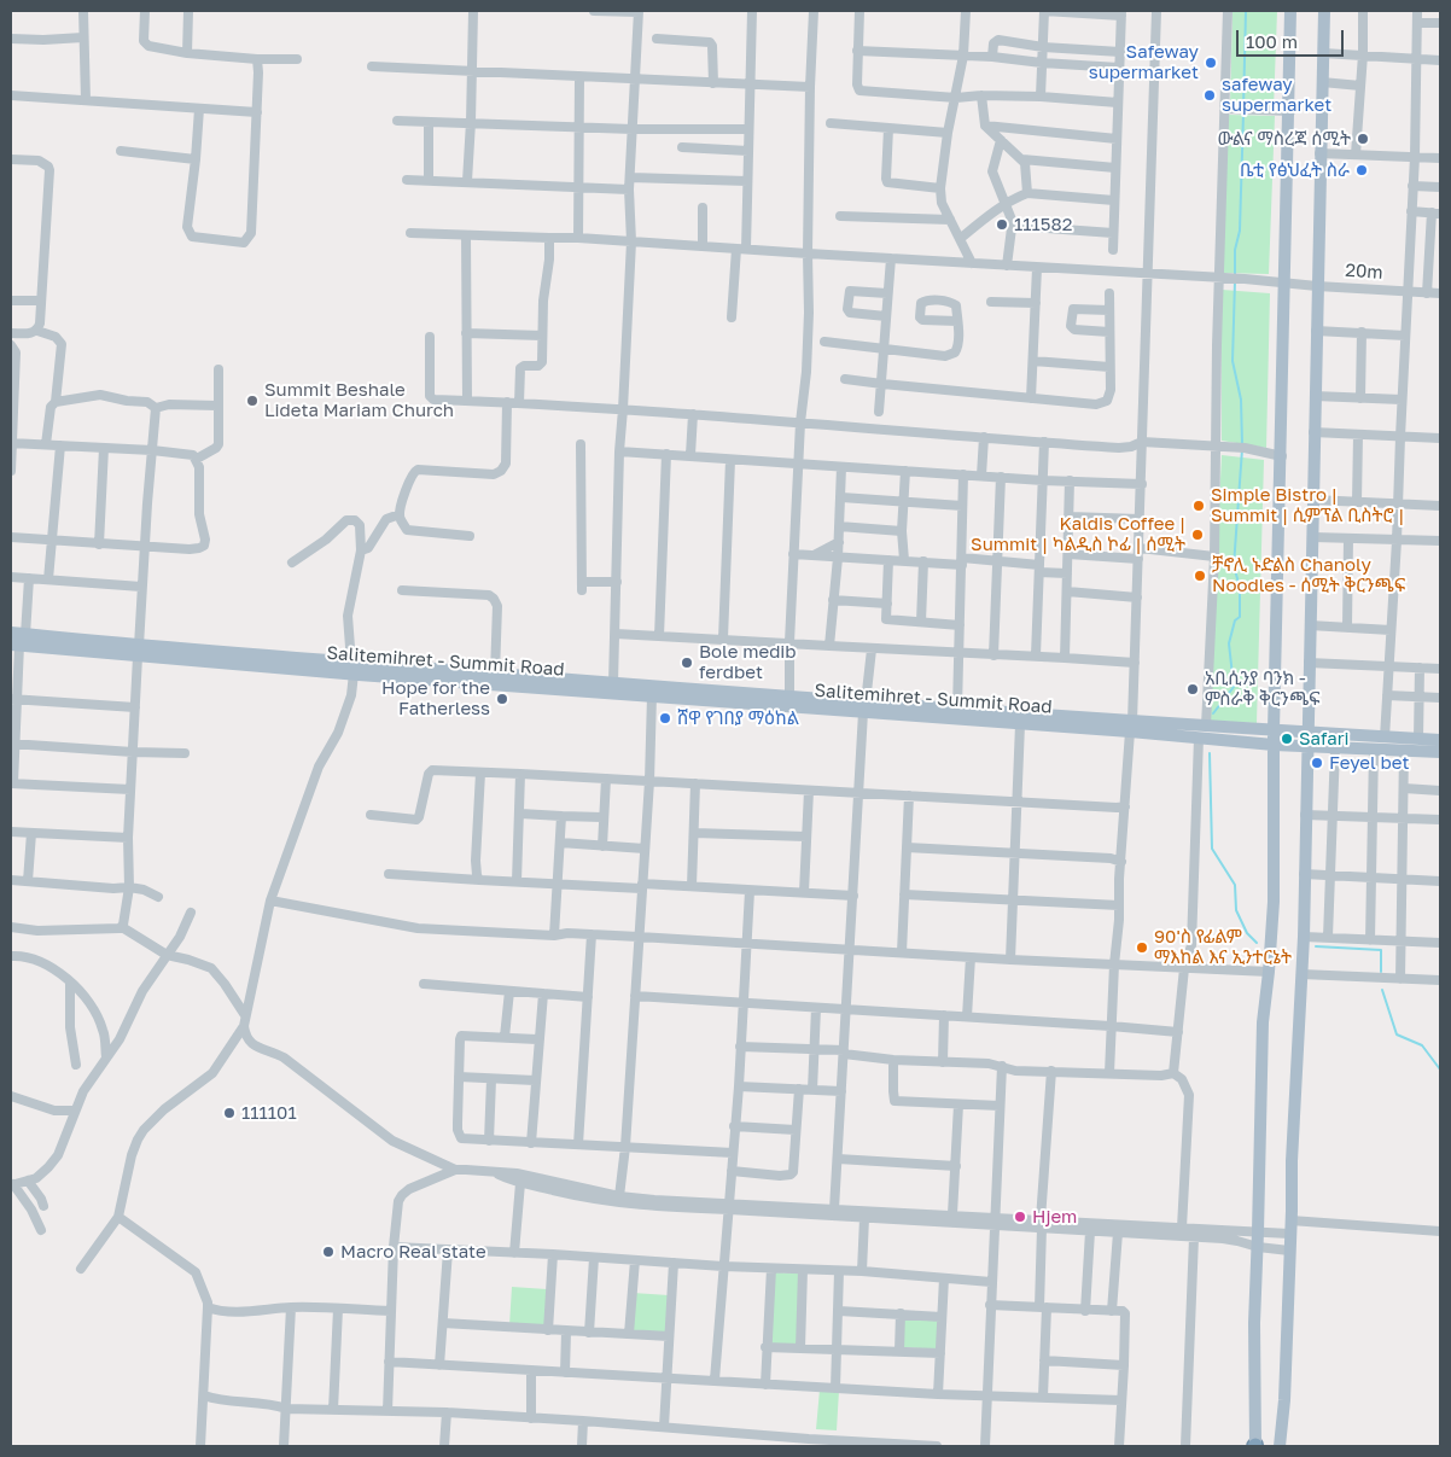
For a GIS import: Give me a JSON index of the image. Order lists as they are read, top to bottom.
{
  "streets": {
    "main road": ["Salitemihret - Summit Road"],
    "street": ["20m"]
  },
  "places": [
    "Safeway supermarket",
    "safeway supermarket",
    "ውልና ማስረጃ ሰሚት",
    "ቤቲ የፅህፈት ስራ",
    "111582",
    "Summit Beshale Lideta Mariam Church",
    "Simple Bistro | Summit | ሲምፕል ቢስትሮ |",
    "Kaldis Coffee | Summit | ካልዲስ ኮፊ | ሰሚት",
    "ቻኖሊ ኑድልስ Chanoly Noodles - ሰሚት ቅርንጫፍ",
    "Bole medib ferdbet",
    "አቢሲንያ ባንክ - ምስራቅ ቅርንጫፍ",
    "Hope for the Fatherless",
    "ሸዋ የገበያ ማዕከል",
    "Safari",
    "Feyel bet",
    "90'ስ የፊልም ማእከል እና ኢንተርኔት",
    "111101",
    "Hjem",
    "Macro Real state"
  ],
  "scale_bar": "100 m"
}
